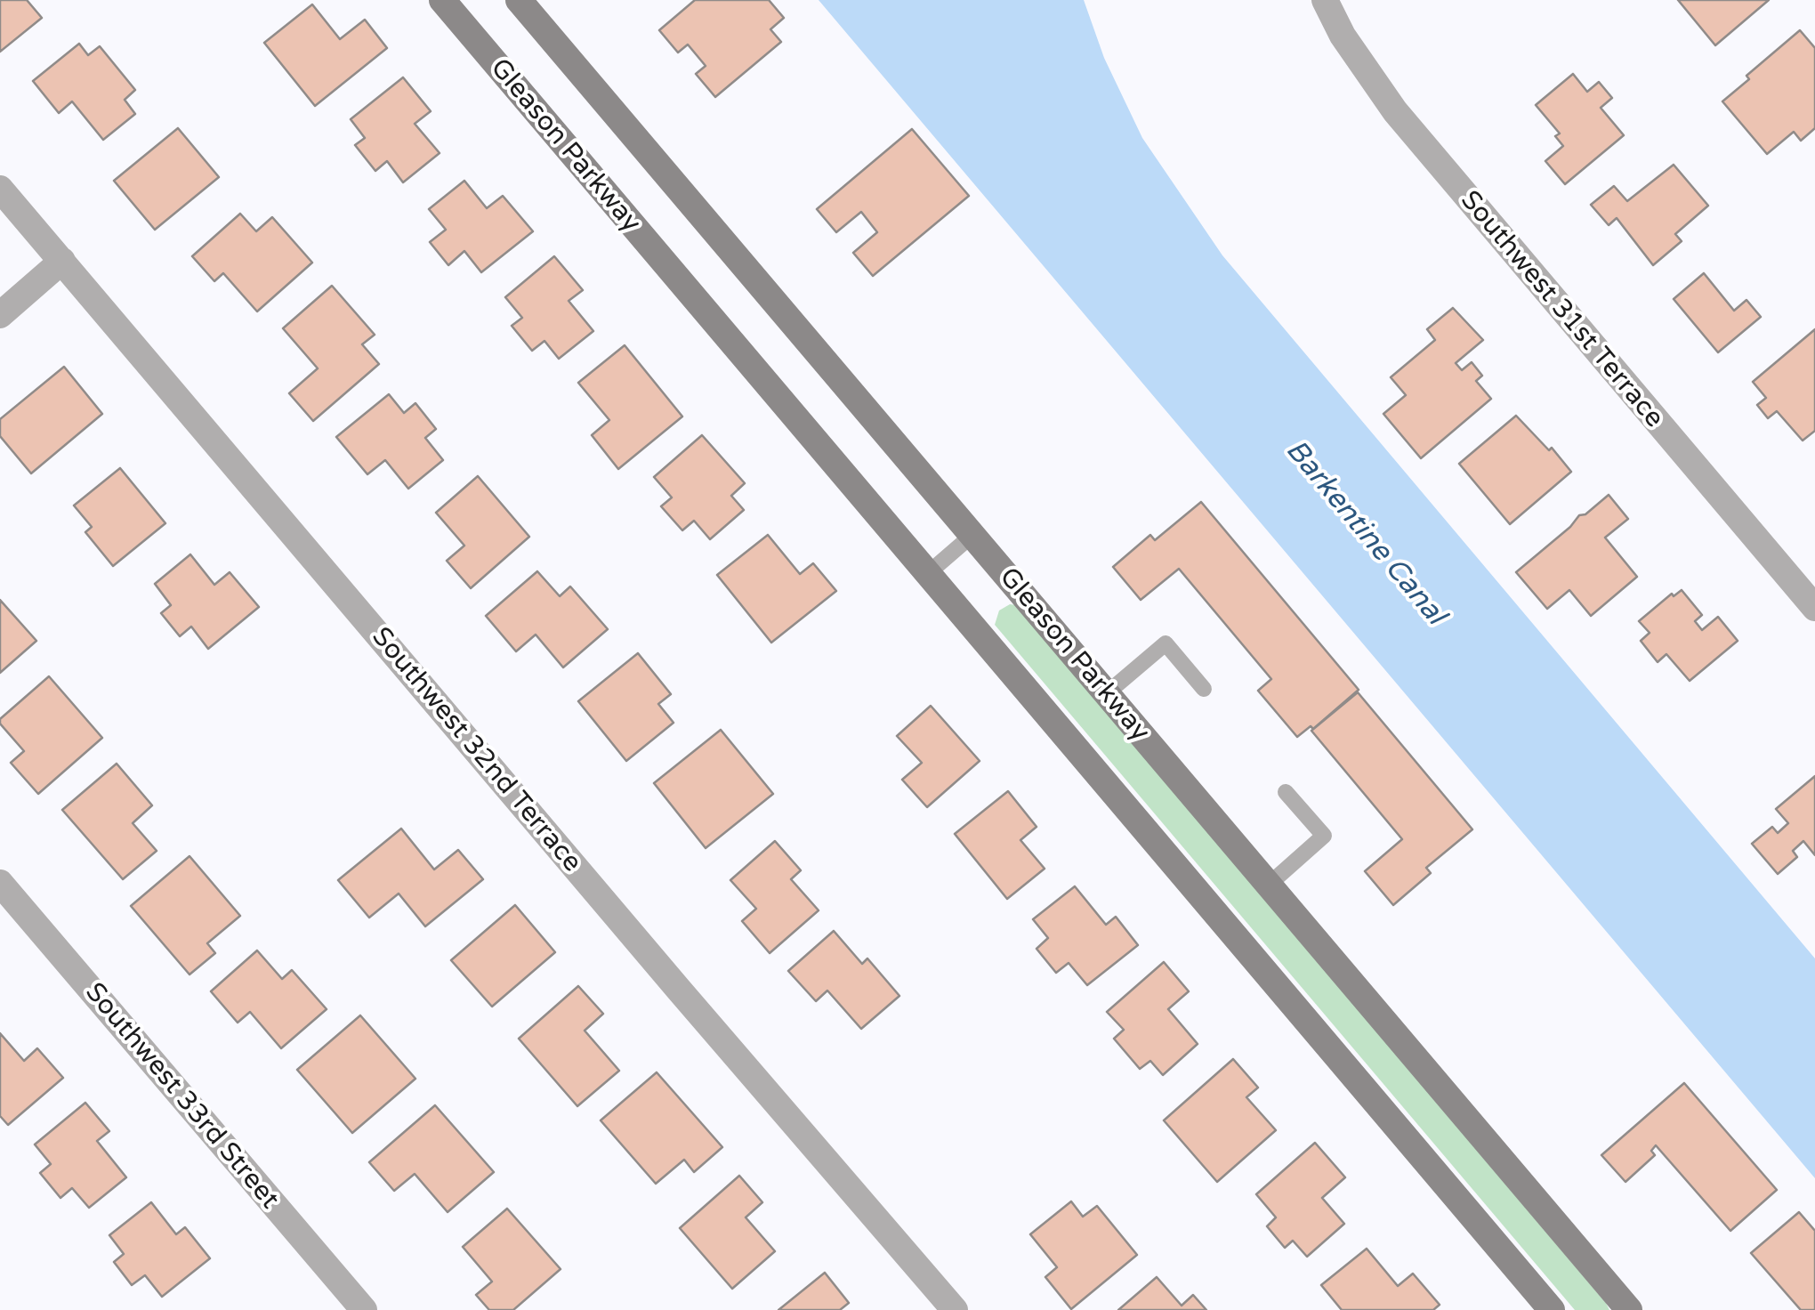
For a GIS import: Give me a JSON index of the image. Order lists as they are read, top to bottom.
{
  "streets": {
    "main road": ["Gleason Parkway"],
    "street": ["Southwest 31st Terrace", "Southwest 32nd Terrace", "Southwest 33rd Street"]
  },
  "water": ["Barkentine Canal"]
}
